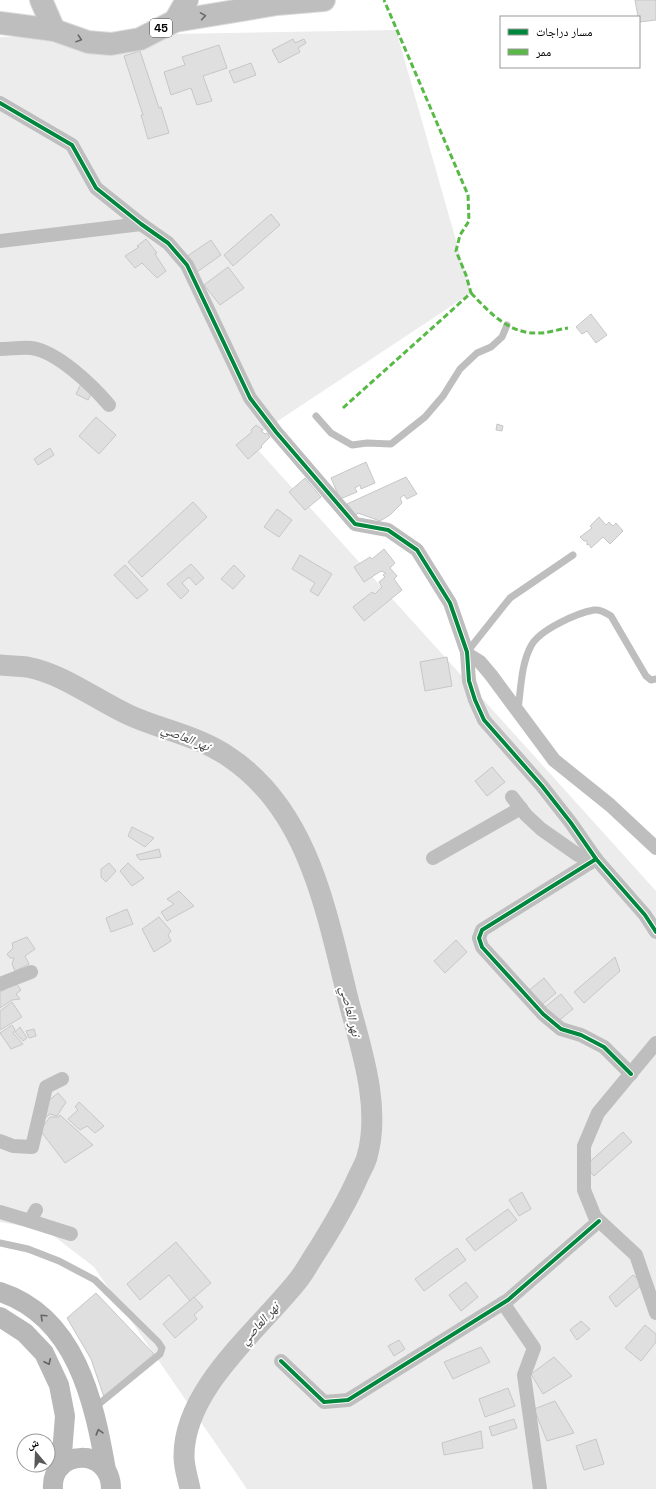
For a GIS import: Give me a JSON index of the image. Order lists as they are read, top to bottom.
{
  "streets": {
    "main road": ["45"]
  },
  "water": ["نهر العاصي"],
  "legend": ["مسار دراجات", "ممر"],
  "north": "top"
}
